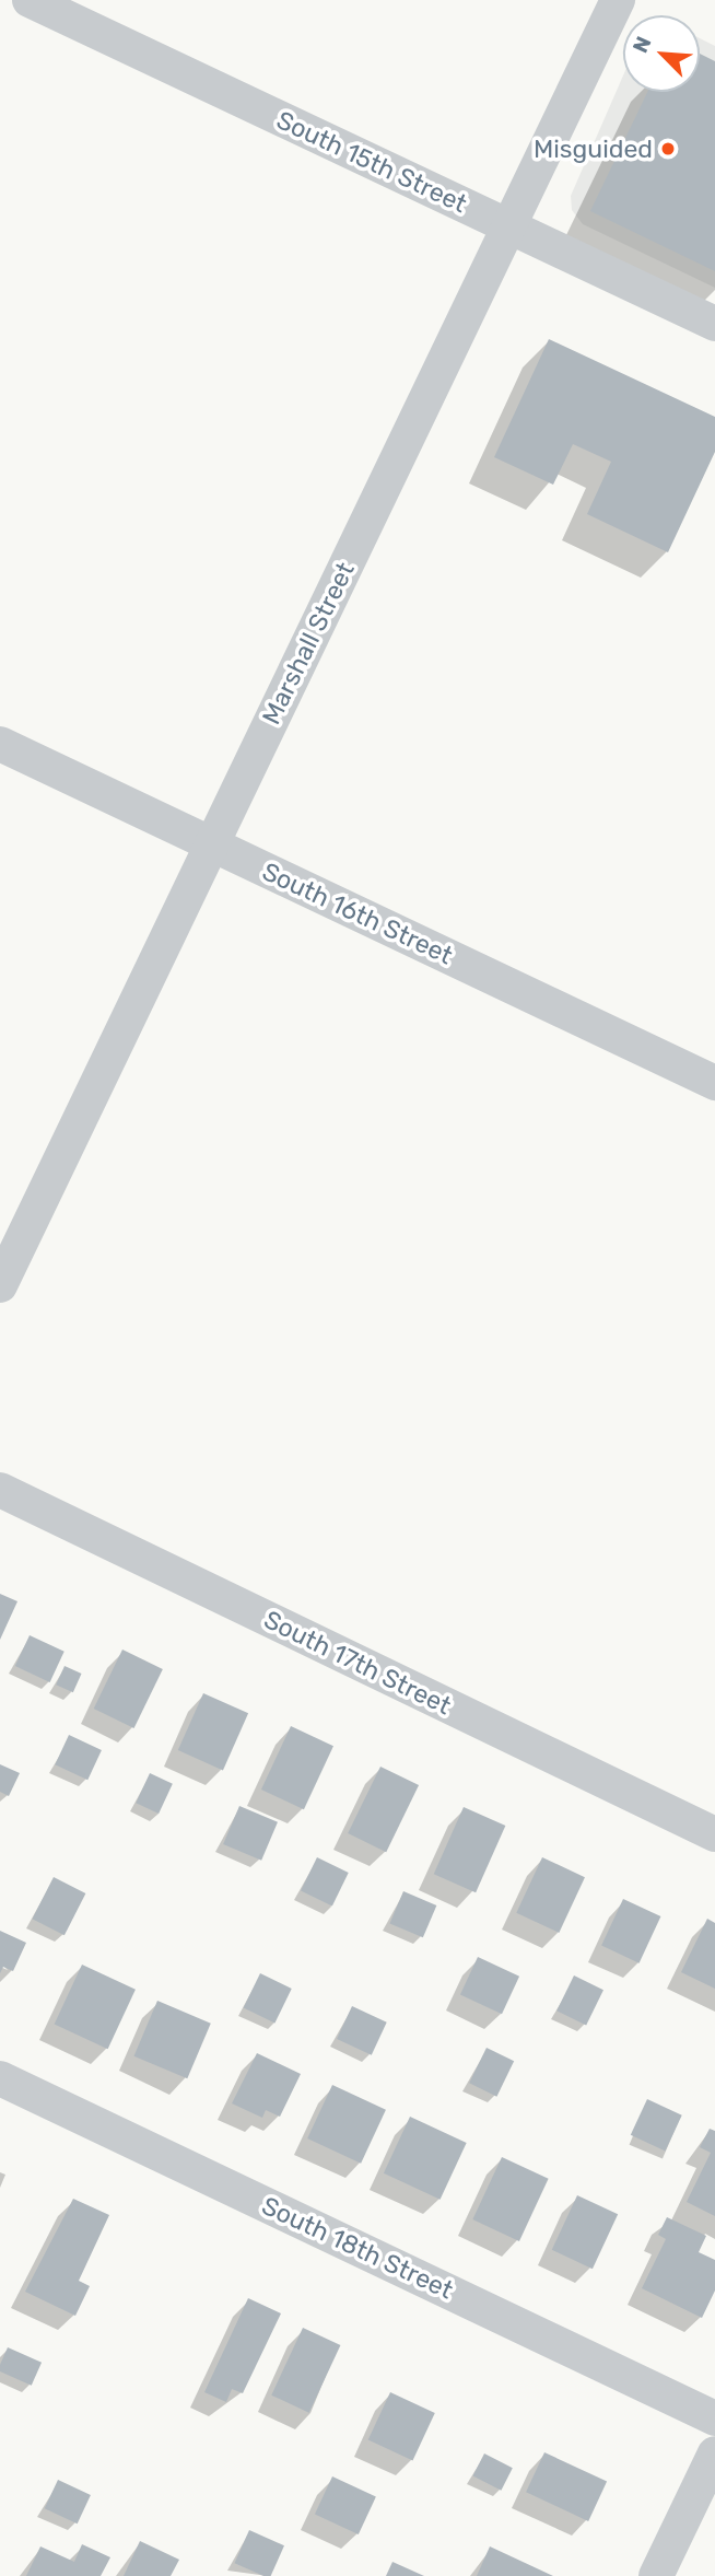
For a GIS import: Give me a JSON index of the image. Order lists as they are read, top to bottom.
{
  "streets": {
    "street": [
      "South 15th Street",
      "Marshall Street",
      "South 16th Street",
      "South 17th Street",
      "South 18th Street"
    ]
  },
  "crossings": [
    ["South 15th Street", "Marshall Street"],
    ["Marshall Street", "South 16th Street"]
  ],
  "places": ["Misguided"],
  "north": "top left"
}
